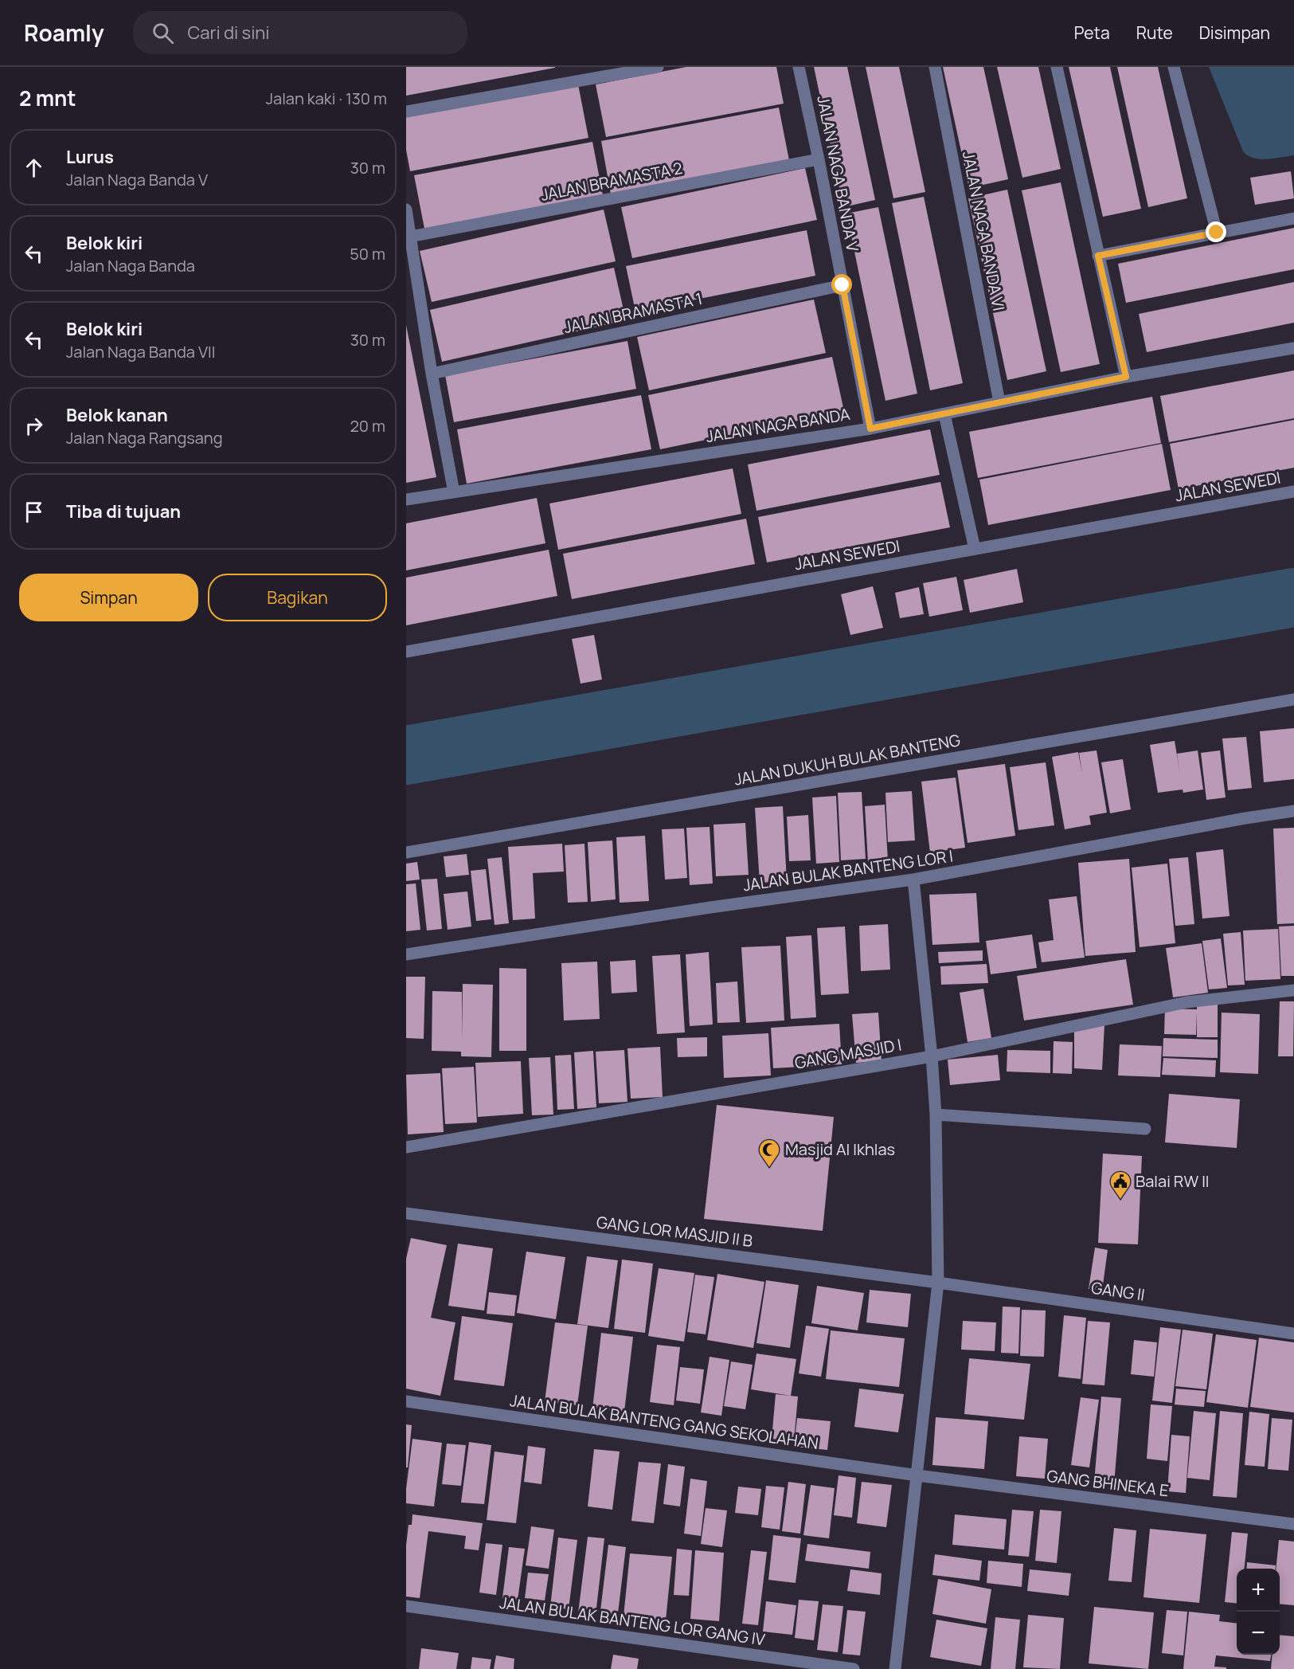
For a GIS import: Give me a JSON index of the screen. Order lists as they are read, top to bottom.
{
  "streets": {
    "street": [
      "JALAN NAGA BANDA V",
      "JALAN BRAMASTA 2",
      "JALAN NAGA BANDA VI",
      "JALAN BRAMASTA 1",
      "JALAN NAGA BANDA",
      "JALAN SEWEDI",
      "JALAN DUKUH BULAK BANTENG",
      "JALAN BULAK BANTENG LOR I",
      "GANG MASJID I",
      "GANG LOR MASJID II B",
      "GANG II",
      "JALAN BULAK BANTENG GANG SEKOLAHAN",
      "GANG BHINEKA E",
      "JALAN BULAK BANTENG LOR GANG IV"
    ]
  },
  "crossings": [
    ["JALAN NAGA BANDA V", "JALAN BRAMASTA 2"],
    ["JALAN NAGA BANDA V", "JALAN BRAMASTA 1"],
    ["JALAN NAGA BANDA V", "JALAN NAGA BANDA"],
    ["JALAN NAGA BANDA VI", "JALAN NAGA BANDA"],
    ["GANG LOR MASJID II B", "GANG II"],
    ["JALAN BULAK BANTENG GANG SEKOLAHAN", "GANG BHINEKA E"]
  ],
  "places": {
    "mosque": ["Masjid Al Ikhlas"],
    "public building": ["Balai RW II"]
  },
  "page": {
    "header": "Roamly",
    "search": "Cari di sini",
    "nav": ["Peta", "Rute", "Disimpan"],
    "heading": ["2 mnt", "Jalan kaki · 130 m"],
    "list": [
      ["Lurus", "Jalan Naga Banda V", "30 m"],
      ["Belok kiri", "Jalan Naga Banda", "50 m"],
      ["Belok kiri", "Jalan Naga Banda VII", "30 m"],
      ["Belok kanan", "Jalan Naga Rangsang", "20 m"],
      "Tiba di tujuan"
    ],
    "buttons": ["Simpan", "Bagikan"],
    "map_buttons": ["+", "−"]
  }
}
